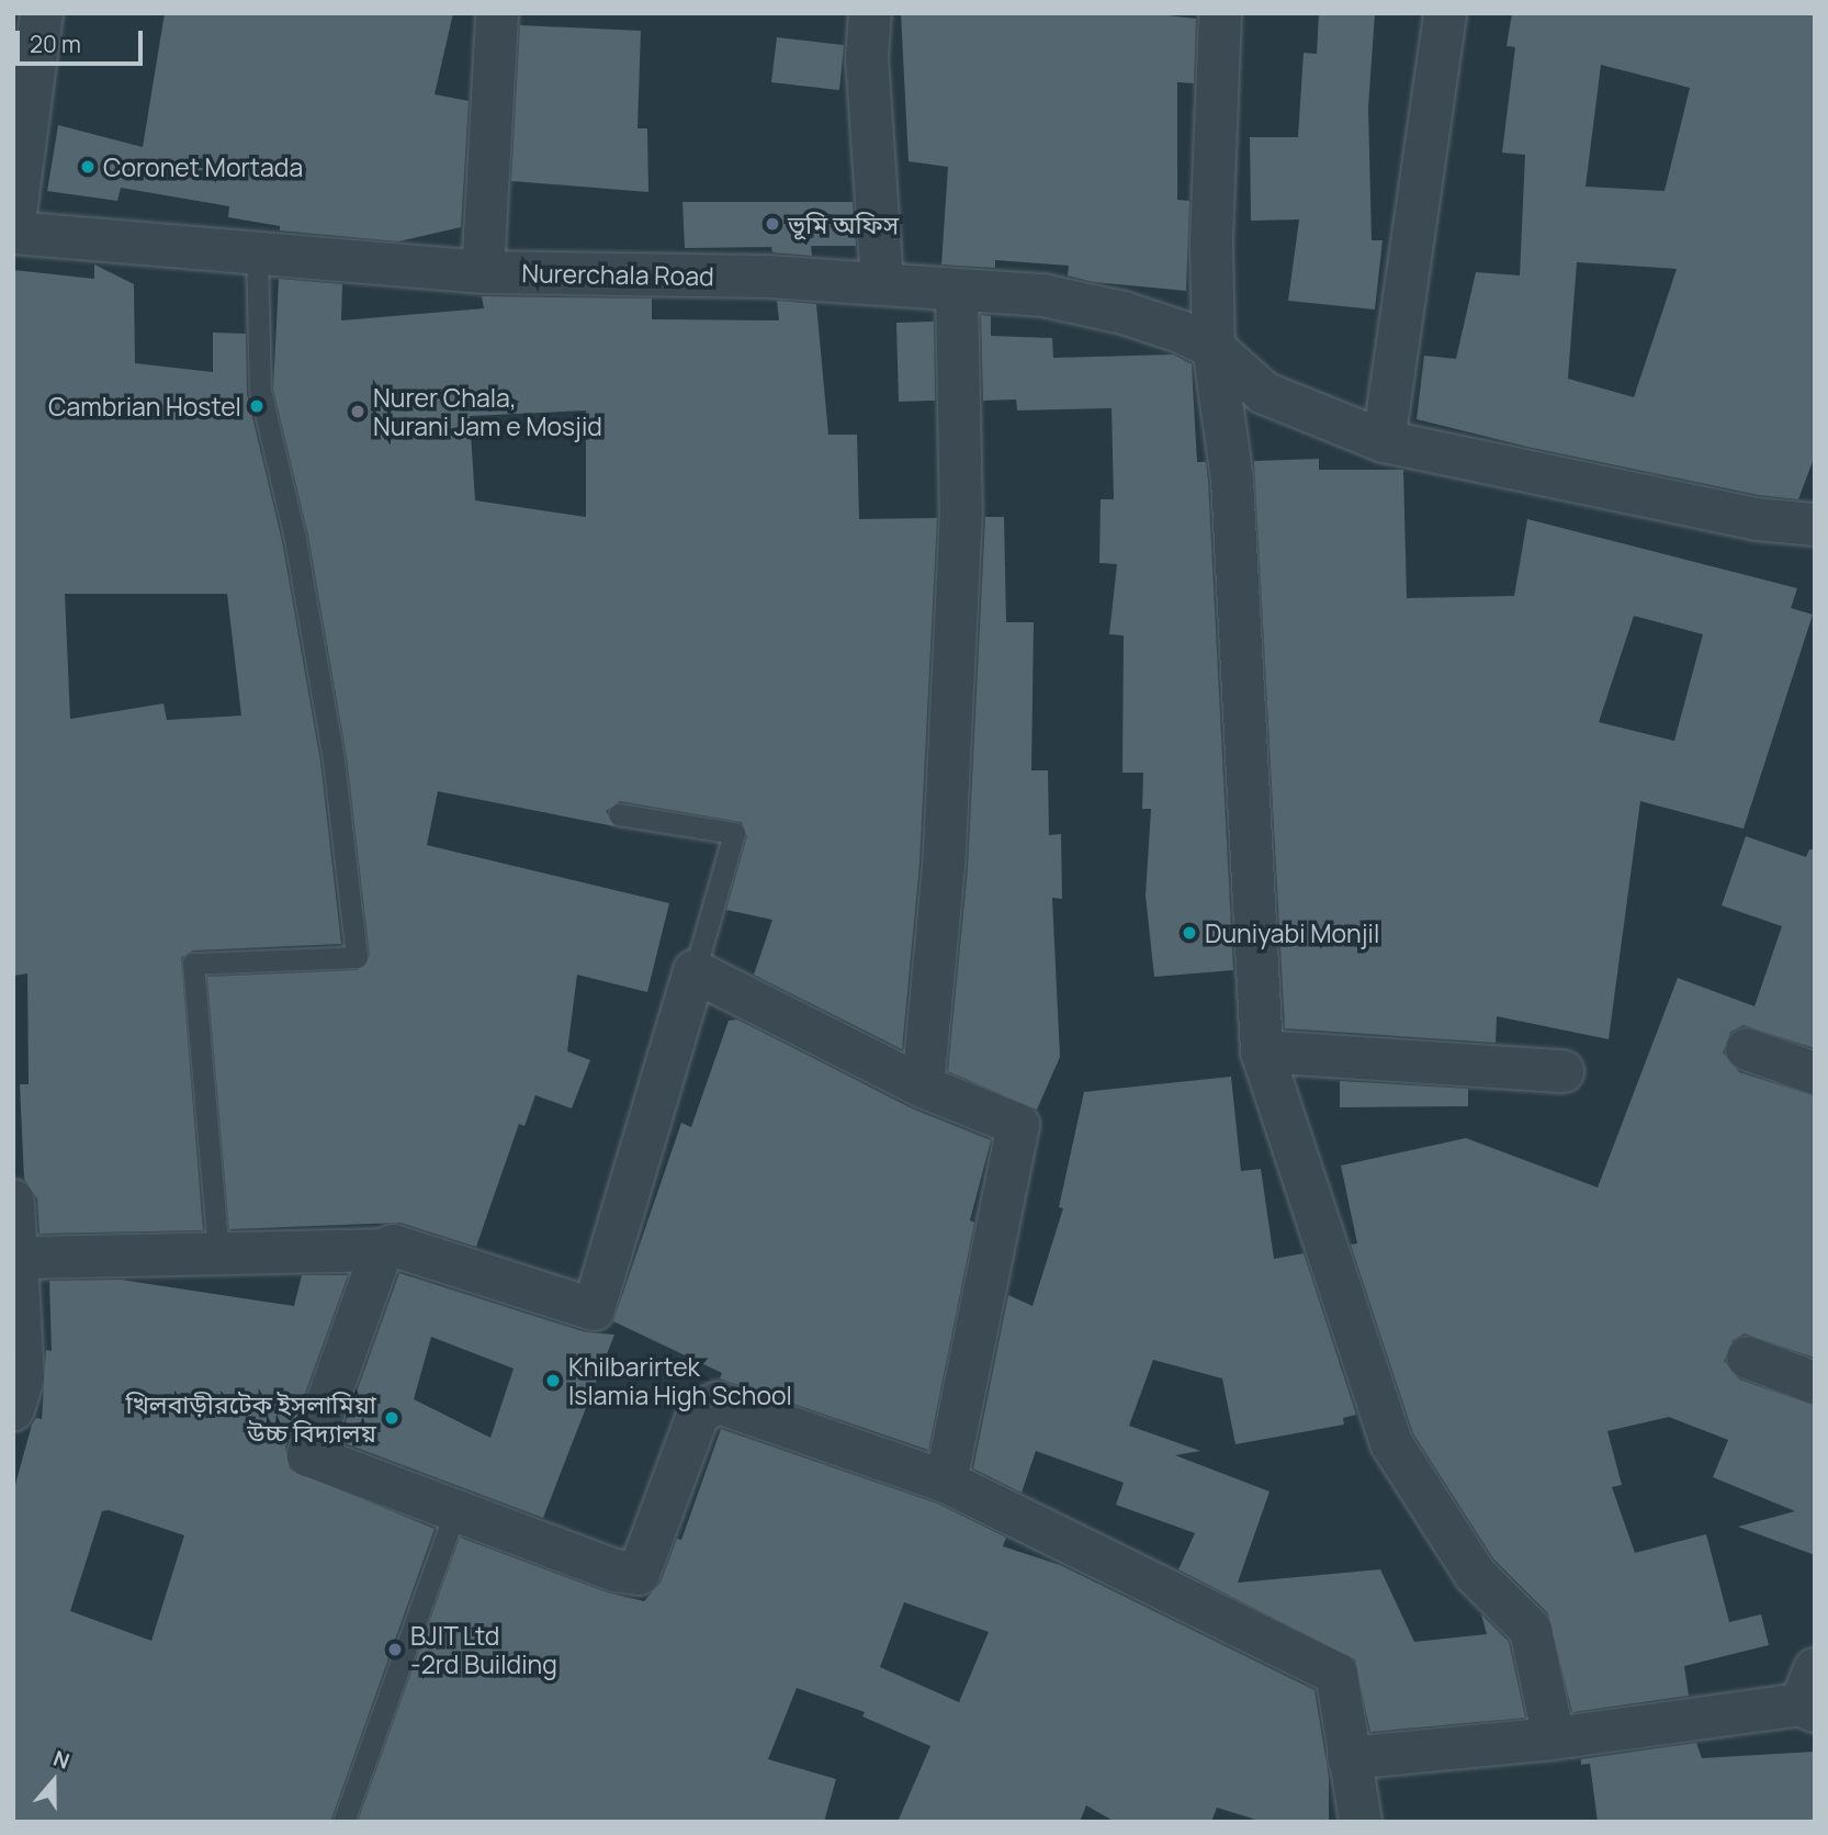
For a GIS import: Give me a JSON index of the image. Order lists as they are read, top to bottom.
{
  "streets": {
    "street": ["Nurerchala Road"]
  },
  "places": [
    "Coronet Mortada",
    "ভূমি অফিস",
    "Cambrian Hostel",
    "Nurer Chala, Nurani Jam e Mosjid",
    "Duniyabi Monjil",
    "Khilbarirtek Islamia High School",
    "খিলবাড়ীরটেক ইসলামিয়া উচ্চ বিদ্যালয়",
    "BJIT Ltd -2rd Building"
  ],
  "scale_bar": "20 m",
  "north": "top"
}
